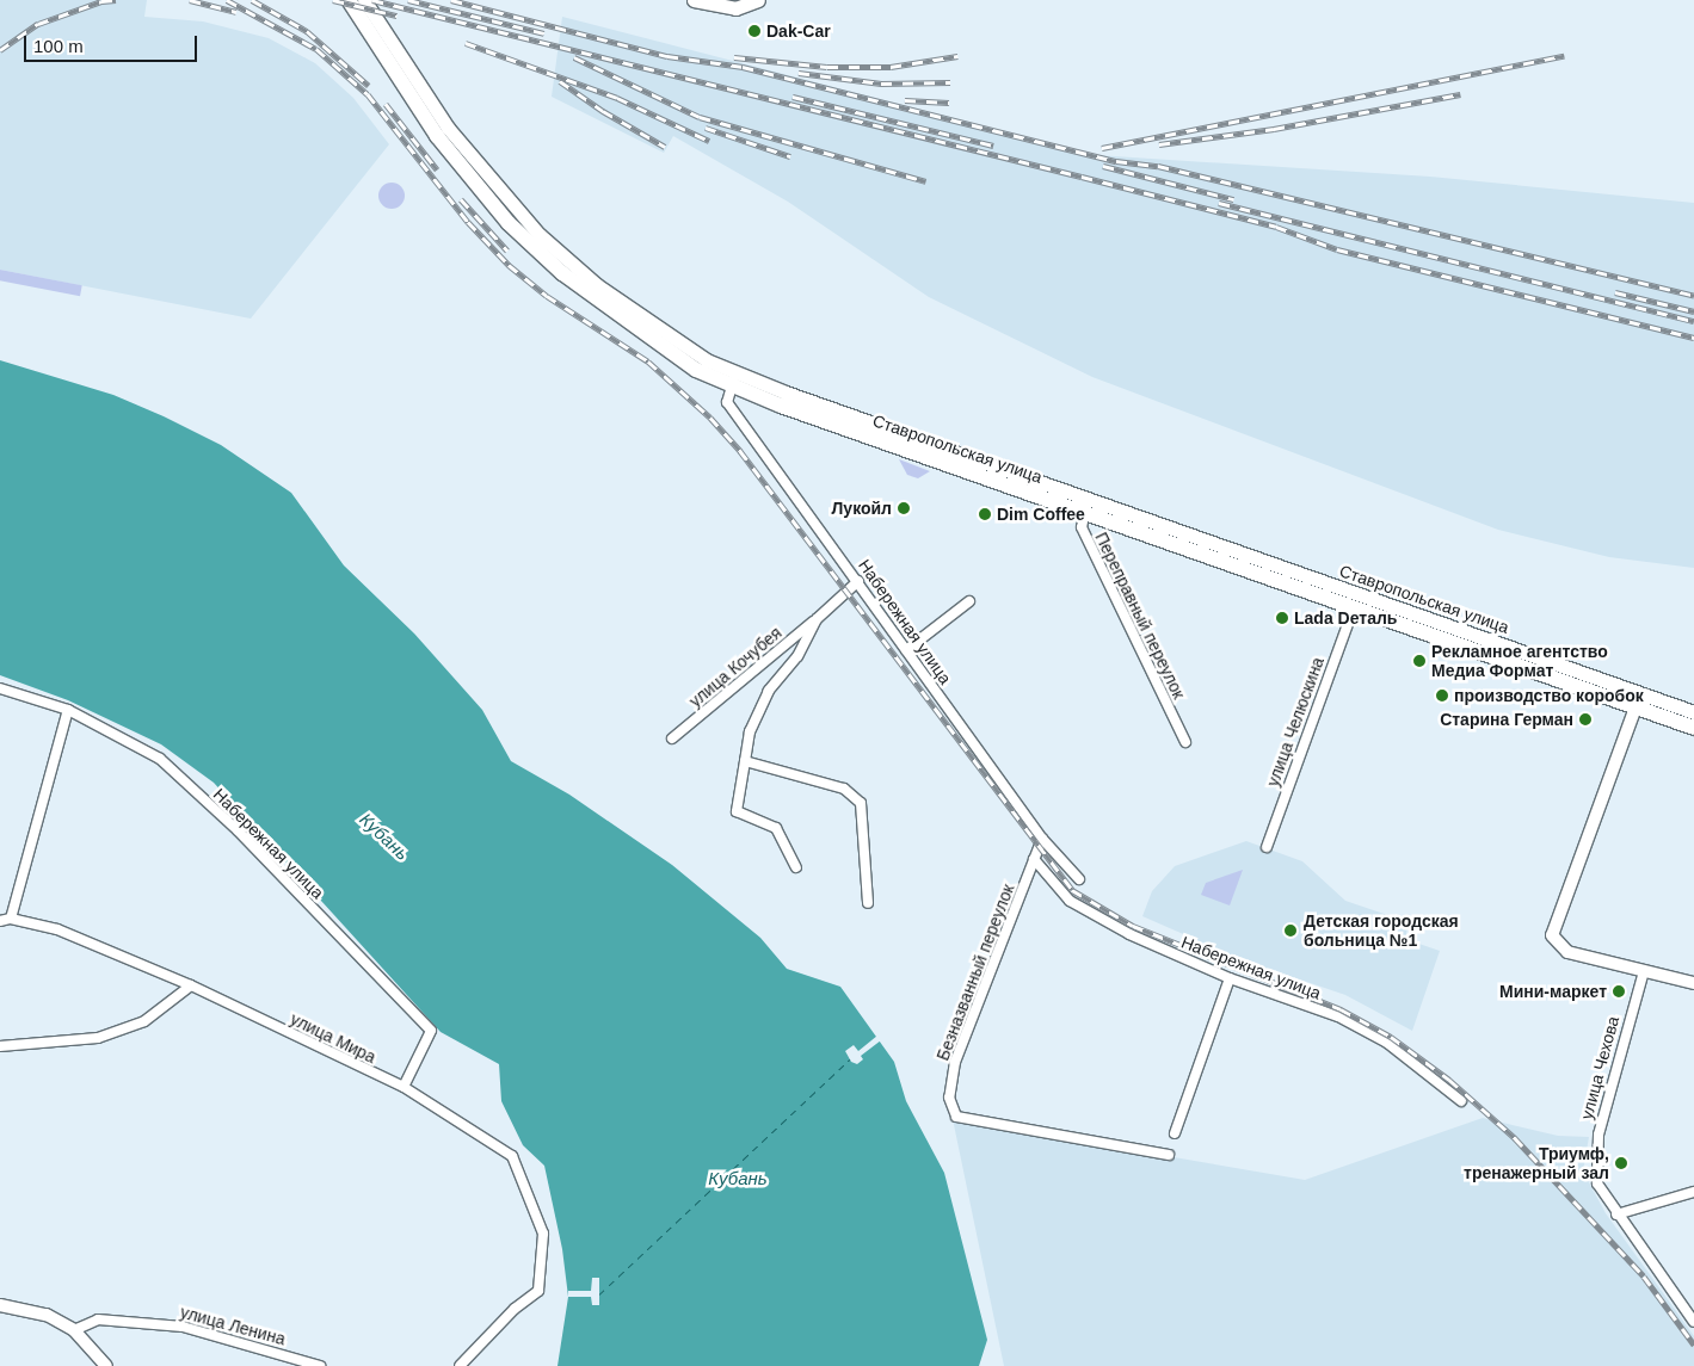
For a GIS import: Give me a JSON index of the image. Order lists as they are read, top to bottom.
{
  "streets": {
    "main road": ["Ставропольская улица"],
    "street": [
      "Переправный переулок",
      "Набережная улица",
      "улица Кочубея",
      "улица Челюскина",
      "Безназванный переулок",
      "улица Мира",
      "улица Чехова",
      "улица Ленина"
    ]
  },
  "crossings": [
    ["Ставропольская улица", "Переправный переулок"],
    ["Ставропольская улица", "Набережная улица"],
    ["Ставропольская улица", "улица Челюскина"],
    ["Набережная улица", "улица Кочубея"],
    ["Набережная улица", "Безназванный переулок"],
    ["Набережная улица", "улица Мира"]
  ],
  "water": ["Кубань"],
  "places": [
    "Dak-Car",
    "Лукойл",
    "Dim Coffee",
    "Lada Dеталь",
    "Рекламное агентство Медиа Формат",
    "производство коробок",
    "Старина Герман",
    "Детская городская больница №1",
    "Мини-маркет",
    "Триумф, тренажерный зал"
  ],
  "scale_bar": "100 m"
}
